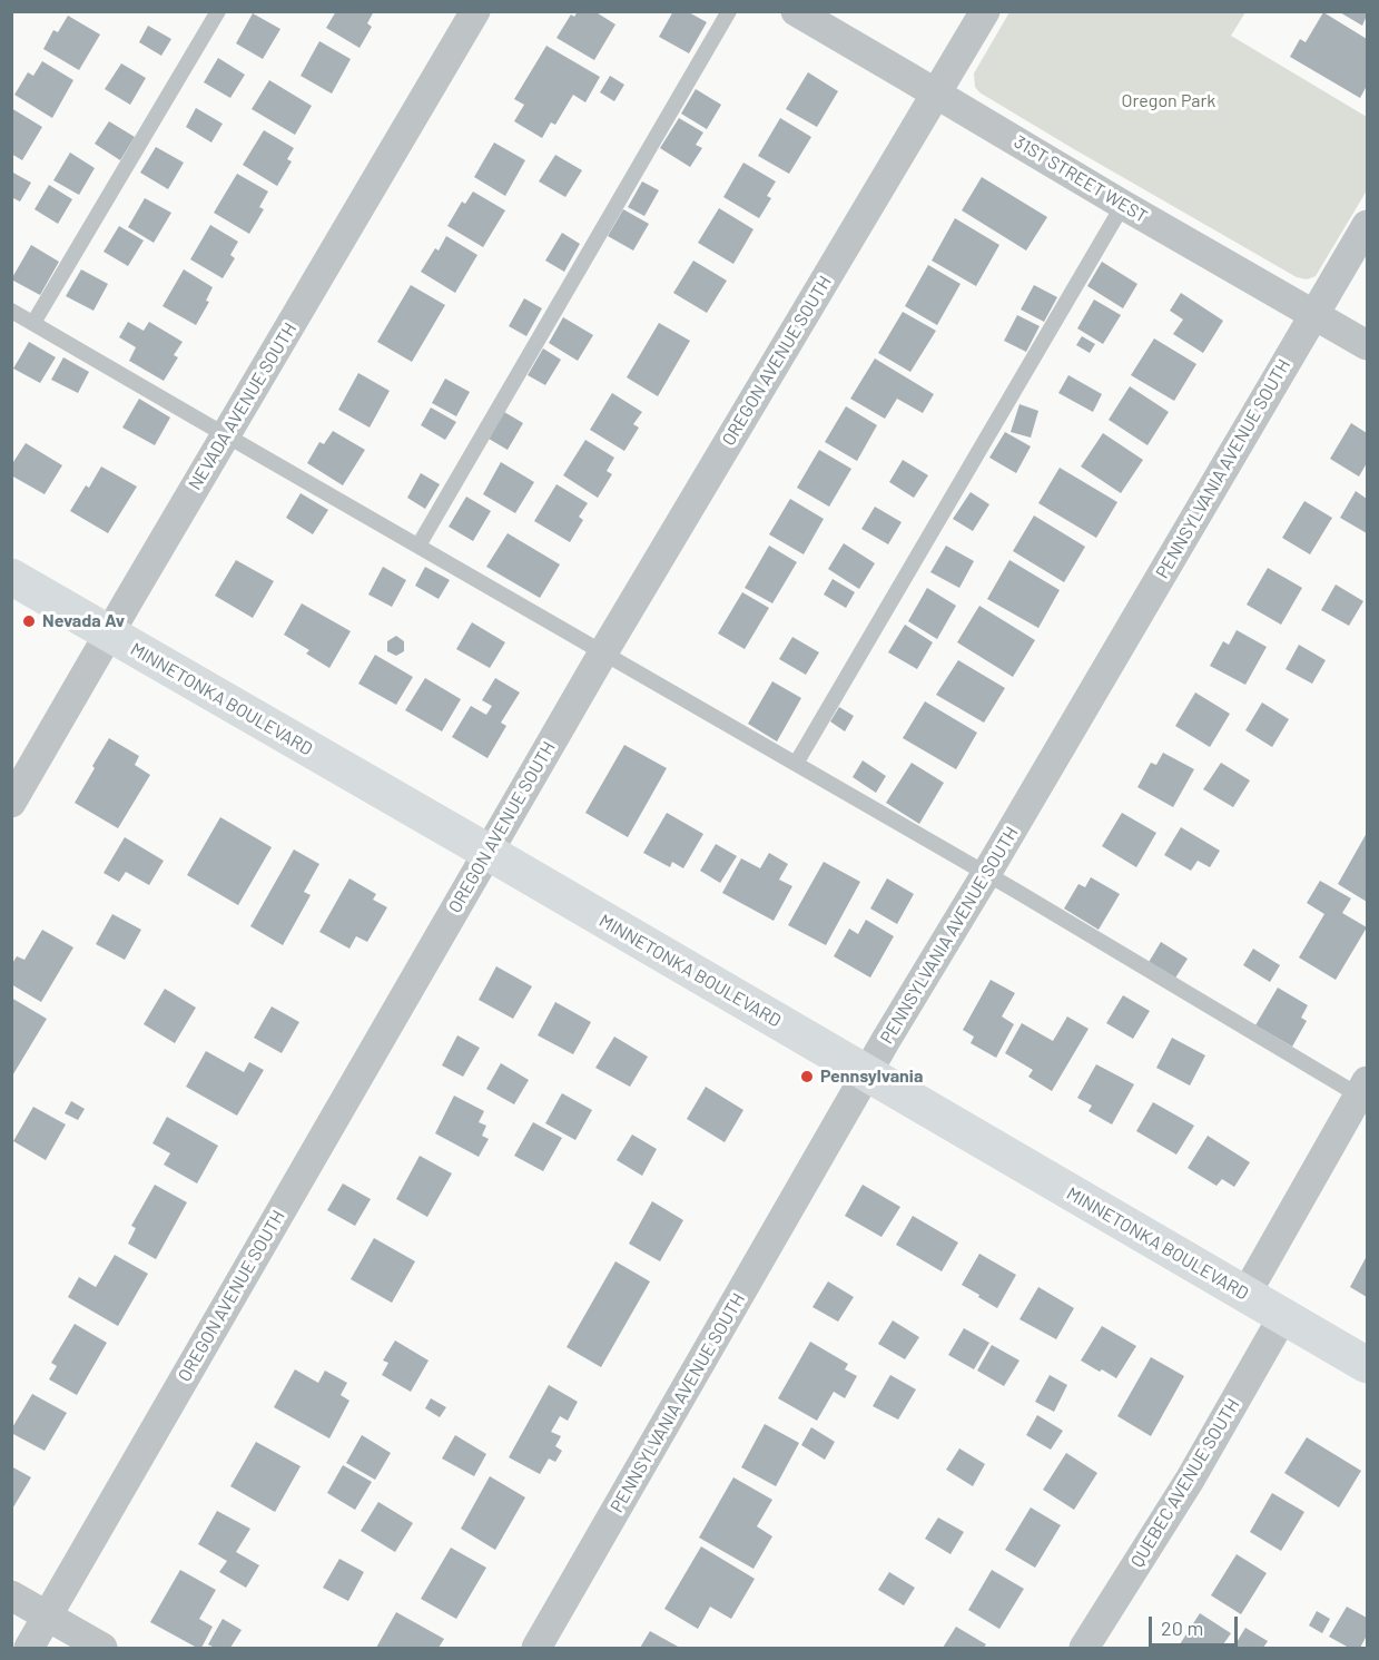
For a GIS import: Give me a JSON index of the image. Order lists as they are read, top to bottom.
{
  "streets": {
    "main road": ["MINNETONKA BOULEVARD"],
    "street": [
      "31ST STREET WEST",
      "OREGON AVENUE SOUTH",
      "NEVADA AVENUE SOUTH",
      "PENNSYLVANIA AVENUE SOUTH",
      "QUEBEC AVENUE SOUTH"
    ]
  },
  "crossings": [
    ["31ST STREET WEST", "OREGON AVENUE SOUTH"],
    ["31ST STREET WEST", "PENNSYLVANIA AVENUE SOUTH"],
    ["OREGON AVENUE SOUTH", "MINNETONKA BOULEVARD"],
    ["NEVADA AVENUE SOUTH", "MINNETONKA BOULEVARD"],
    ["PENNSYLVANIA AVENUE SOUTH", "MINNETONKA BOULEVARD"],
    ["MINNETONKA BOULEVARD", "QUEBEC AVENUE SOUTH"]
  ],
  "parks": ["Oregon Park"],
  "places": ["Nevada Av", "Pennsylvania"],
  "scale_bar": "20 m"
}
